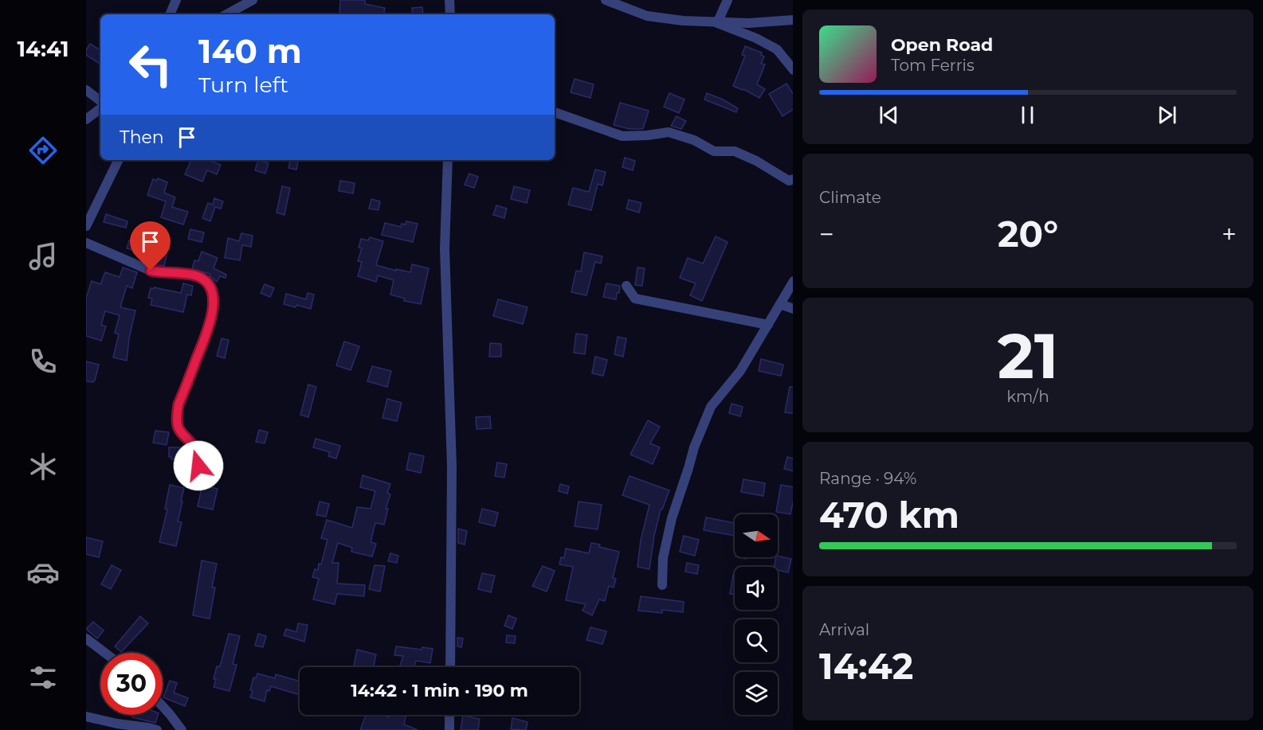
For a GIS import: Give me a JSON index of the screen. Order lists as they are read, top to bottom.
{
  "north": "right",
  "page": {
    "tabs": "14:41",
    "turn": ["140 m", "Turn left"],
    "song": ["Open Road", "Tom Ferris"],
    "then": "Then",
    "tile": [
      "Climate",
      ["21", "km/h"],
      ["Range · 94%", "470 km"],
      ["Arrival", "14:42"]
    ],
    "heat": ["−", "20°", "+"],
    "limit": "30",
    "trip": "14:42 · 1 min · 190 m"
  }
}
